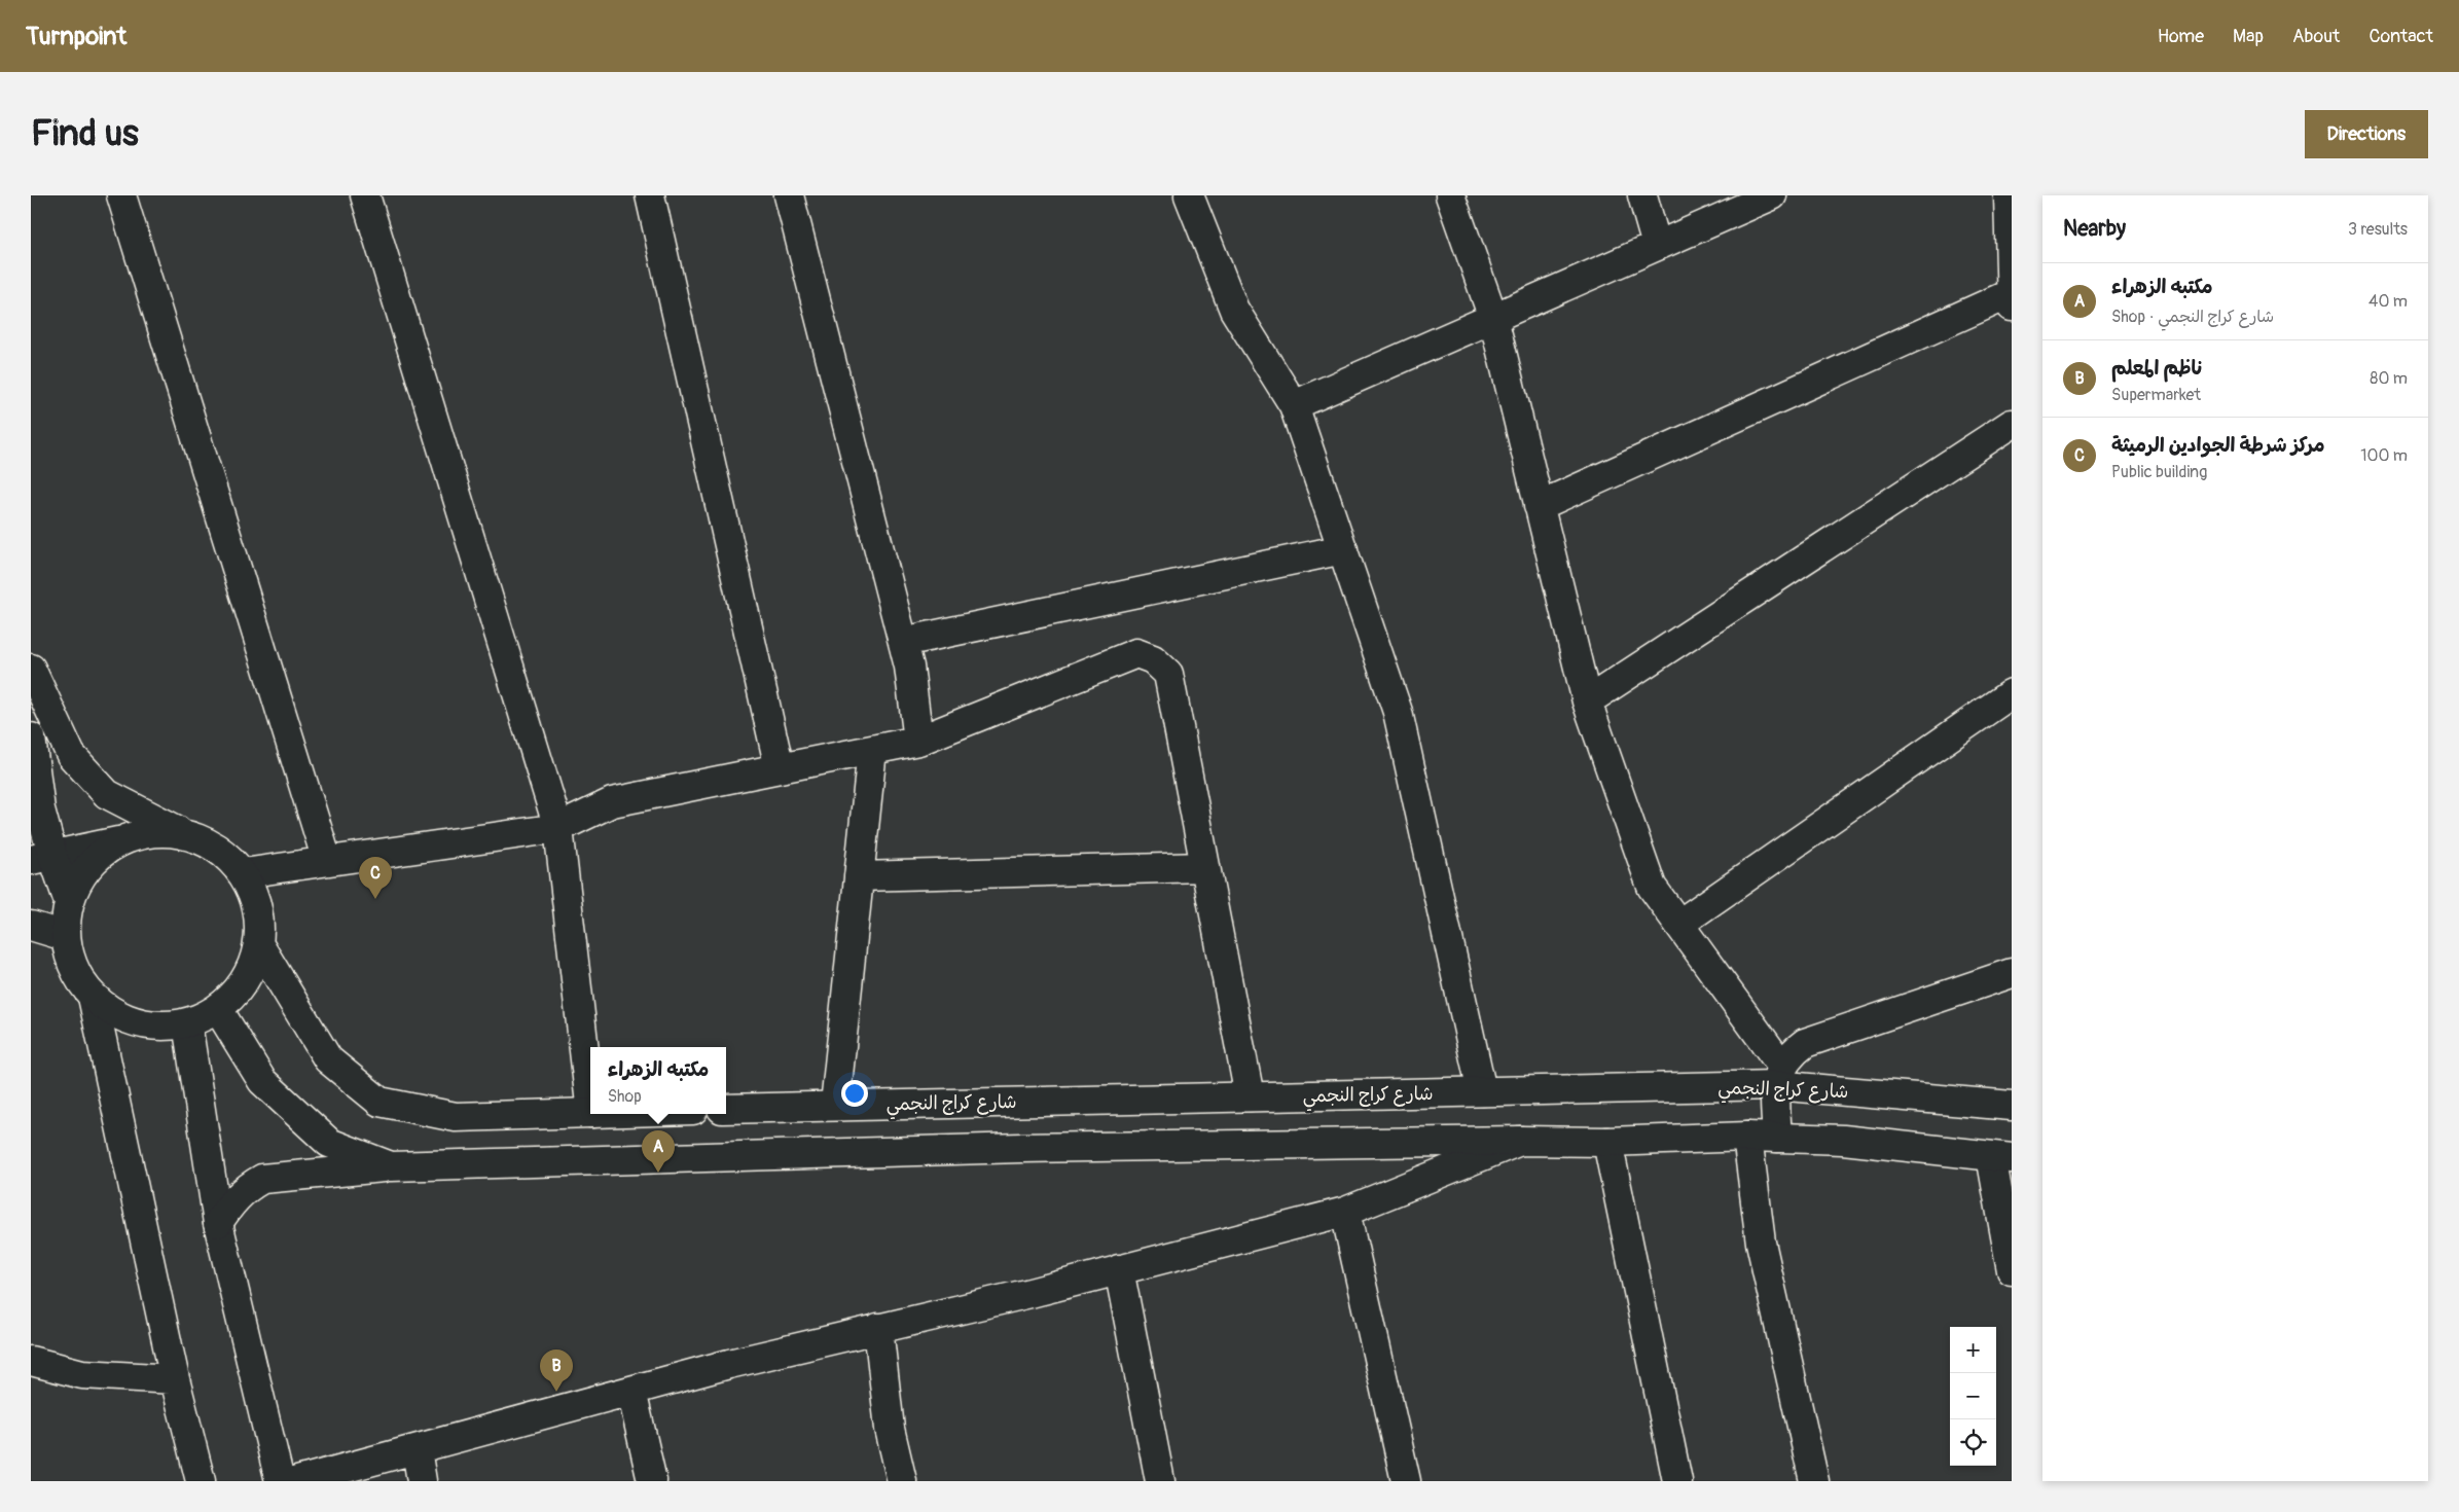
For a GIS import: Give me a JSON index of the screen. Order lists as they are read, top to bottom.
{
  "streets": {
    "street": ["شارع كراج النجمي"]
  },
  "page": {
    "header": "Turnpoint",
    "nav": [
      "Home",
      "Map",
      "About",
      "Contact"
    ],
    "buttons": "Directions",
    "title": "Find us",
    "heading": ["Nearby", "3 results"],
    "list": [
      {
        "mark": "A",
        "name": "مكتبه الزهراء",
        "note": "Shop · شارع كراج النجمي",
        "value": "40 m"
      },
      {
        "mark": "B",
        "name": "ناظم المعلم",
        "note": "Supermarket",
        "value": "80 m"
      },
      {
        "mark": "C",
        "name": "مركز شرطة الجوادين الرميثة",
        "note": "Public building",
        "value": "100 m"
      }
    ],
    "pins": ["C", "A", "B"],
    "popup": ["مكتبه الزهراء", "Shop"],
    "map_buttons": ["+", "−"]
  }
}
